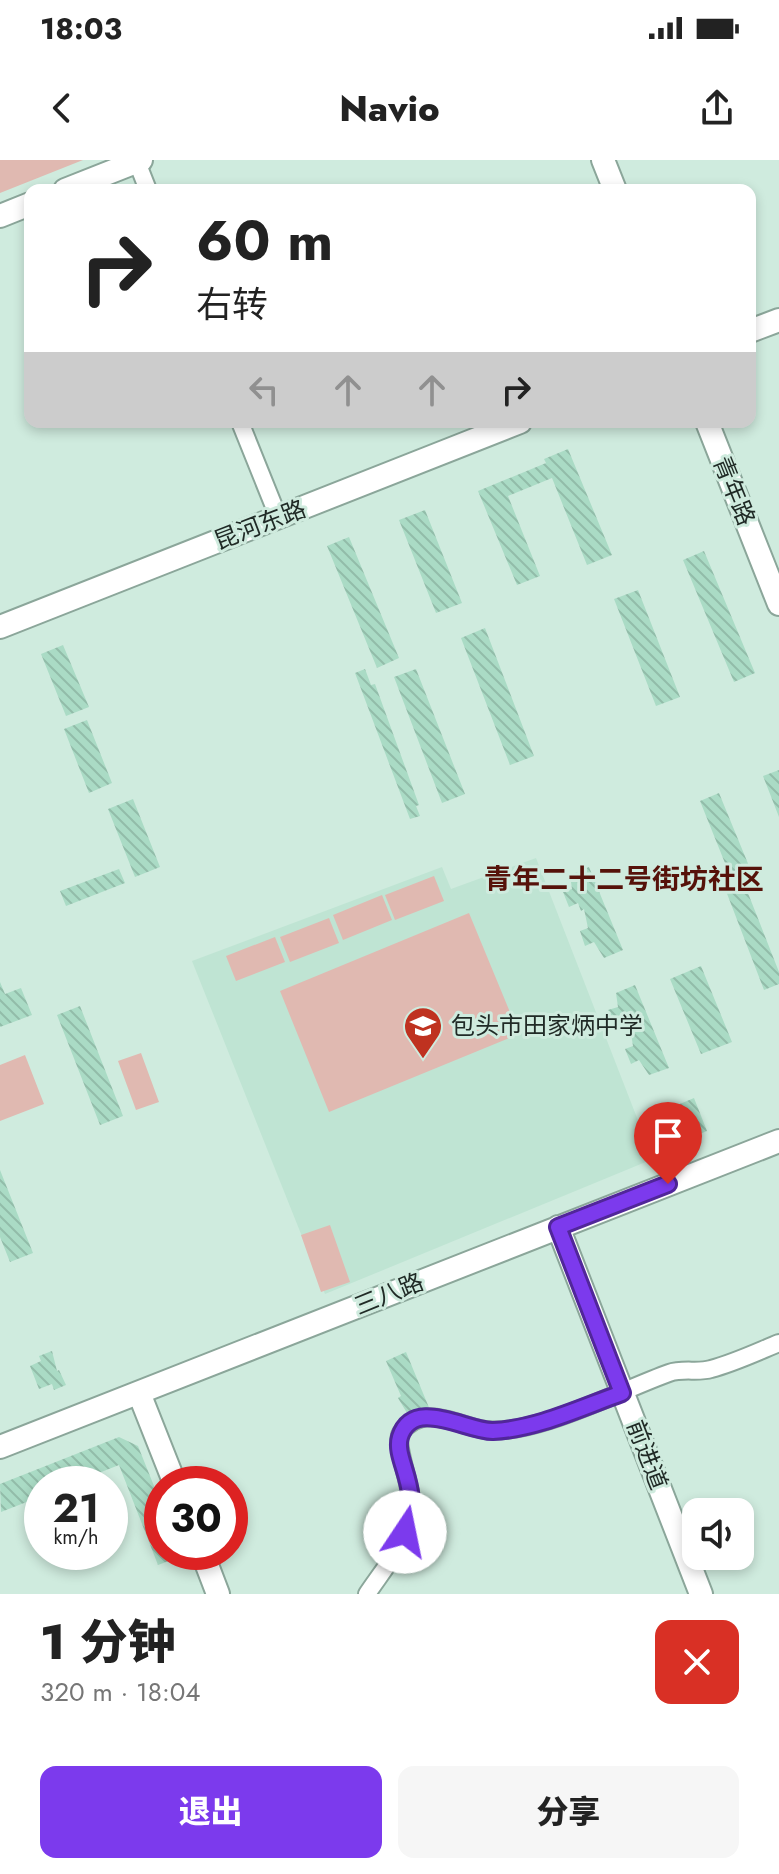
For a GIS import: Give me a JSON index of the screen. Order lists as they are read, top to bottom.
{
  "streets": {
    "street": [
      "青年路",
      "昆河东路",
      "三八路",
      "前进道"
    ]
  },
  "crossings": [
    ["三八路", "前进道"]
  ],
  "districts": ["青年二十二号街坊社区"],
  "places": {
    "school or university": ["包头市田家炳中学"]
  },
  "page": {
    "status": "18:03",
    "header": "Navio",
    "turn": ["60 m", "右转"],
    "speed": "21 km/h",
    "limit": "30",
    "heading": ["1 分钟", "320 m · 18:04"],
    "buttons": ["退出", "分享"]
  }
}
